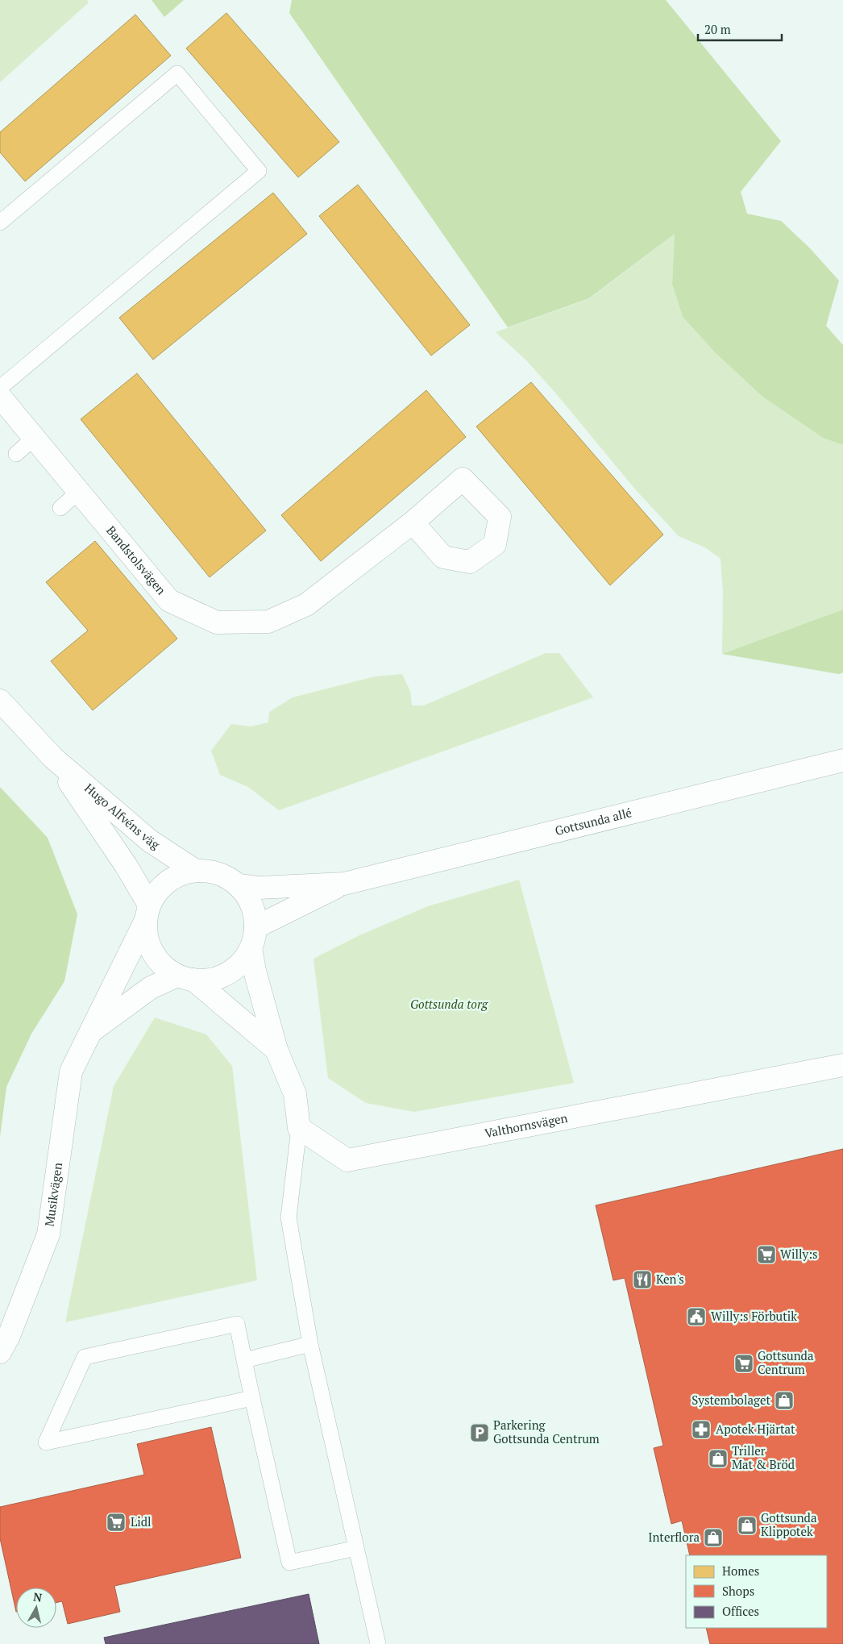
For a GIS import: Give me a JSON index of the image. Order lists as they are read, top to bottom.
{
  "streets": {
    "street": [
      "Bandstolsvägen",
      "Hugo Alfvéns väg",
      "Gottsunda allé",
      "Valthornsvägen",
      "Musikvägen"
    ]
  },
  "crossings": [
    ["Hugo Alfvéns väg", "Gottsunda allé"],
    ["Hugo Alfvéns väg", "Musikvägen"],
    ["Gottsunda allé", "Musikvägen"]
  ],
  "parks": ["Gottsunda torg"],
  "places": {
    "supermarket": ["Willy:s", "Gottsunda Centrum", "Lidl"],
    "restaurant": ["Ken's"],
    "public building": ["Willy:s Förbutik"],
    "shop": [
      "Systembolaget",
      "Triller Mat & Bröd",
      "Gottsunda Klippotek",
      "Interflora"
    ],
    "pharmacy": ["Apotek Hjärtat"],
    "parking": ["Parkering Gottsunda Centrum"]
  },
  "legend": ["Homes", "Shops", "Offices"],
  "scale_bar": "20 m",
  "north": "top"
}
